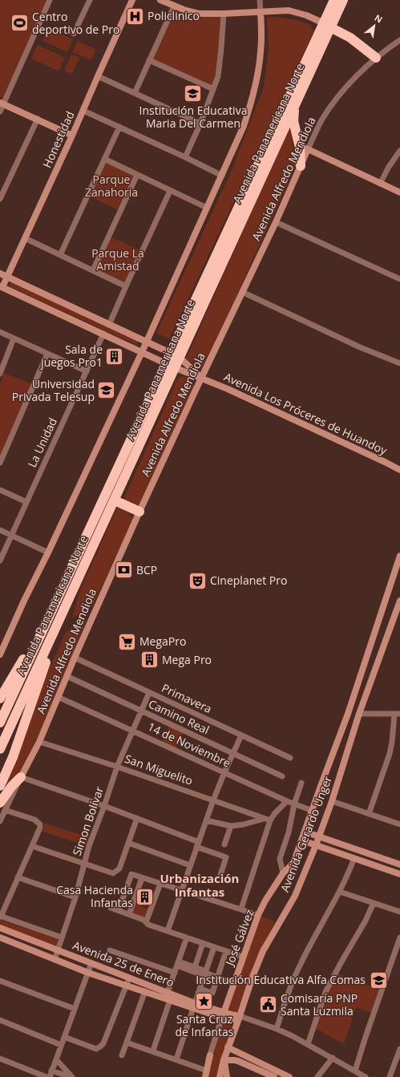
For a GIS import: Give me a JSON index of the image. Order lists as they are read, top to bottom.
{
  "streets": {
    "highway": ["Avenida Panamericana Norte"],
    "main road": [
      "Honestidad",
      "Avenida Alfredo Mendiola",
      "Avenida Los Próceres de Huandoy",
      "Avenida Gerardo Unger",
      "José Gálvez",
      "Avenida 25 de Enero"
    ],
    "street": [
      "La Unidad",
      "Primavera",
      "Camino Real",
      "14 de Noviembre",
      "San Miguelito",
      "Simon Bolívar"
    ]
  },
  "crossings": [
    ["Avenida Panamericana Norte", "Avenida Los Próceres de Huandoy"],
    ["Honestidad", "Avenida Los Próceres de Huandoy"],
    ["Avenida Alfredo Mendiola", "Avenida Los Próceres de Huandoy"],
    ["Avenida Alfredo Mendiola", "Primavera"],
    ["Avenida Alfredo Mendiola", "Camino Real"],
    ["Avenida Alfredo Mendiola", "14 de Noviembre"],
    ["Avenida Alfredo Mendiola", "San Miguelito"],
    ["Avenida Los Próceres de Huandoy", "La Unidad"],
    ["Primavera", "Simon Bolívar"],
    ["Camino Real", "Simon Bolívar"],
    ["14 de Noviembre", "Simon Bolívar"],
    ["San Miguelito", "Simon Bolívar"],
    ["Simon Bolívar", "Avenida 25 de Enero"],
    ["Avenida Gerardo Unger", "Avenida 25 de Enero"],
    ["José Gálvez", "Avenida 25 de Enero"]
  ],
  "districts": ["Urbanización Infantas"],
  "parks": ["Parque Zanahoria", "Parque La Amistad"],
  "places": {
    "hospital": ["Policlinico"],
    "sports": ["Centro deportivo de Pro"],
    "school or university": ["Institución Educativa Maria Del Carmen", "Universidad Privada Telesup", "Institución Educativa Alfa Comas"],
    "building": ["Sala de juegos Pro1", "Mega Pro", "Casa Hacienda Infantas"],
    "bank": ["BCP"],
    "theatre": ["Cineplanet Pro"],
    "supermarket": ["MegaPro"],
    "place": ["Santa Cruz de Infantas"],
    "public building": ["Comisaría PNP Santa Luzmila"]
  },
  "north": "top right"
}
